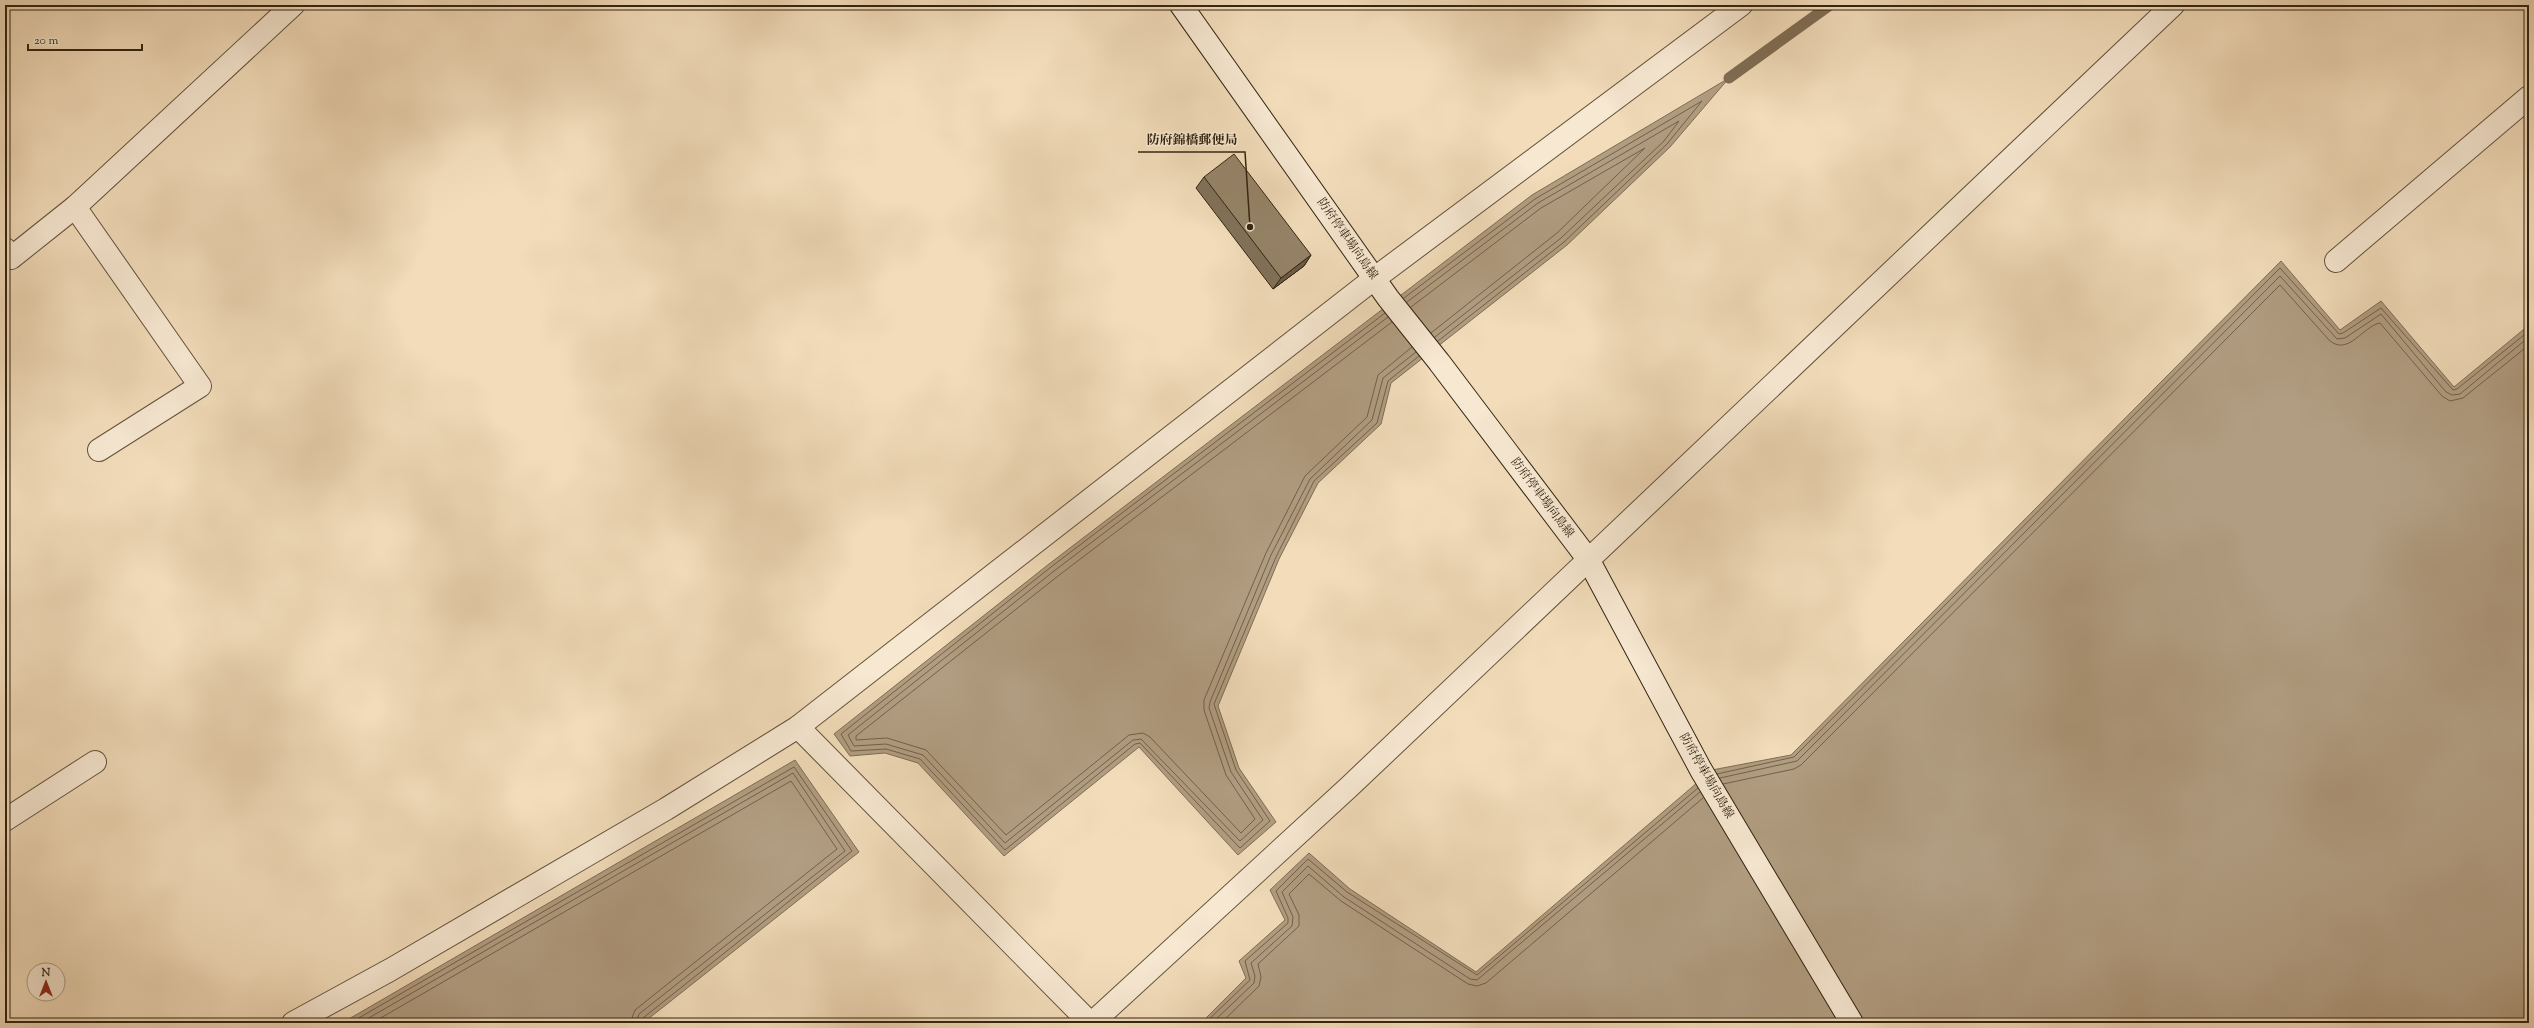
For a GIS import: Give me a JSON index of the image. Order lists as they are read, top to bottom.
{
  "streets": {
    "street": ["防府停車場向島線"]
  },
  "places": ["防府錦橋郵便局"],
  "scale_bar": "20 m",
  "north": "top"
}
